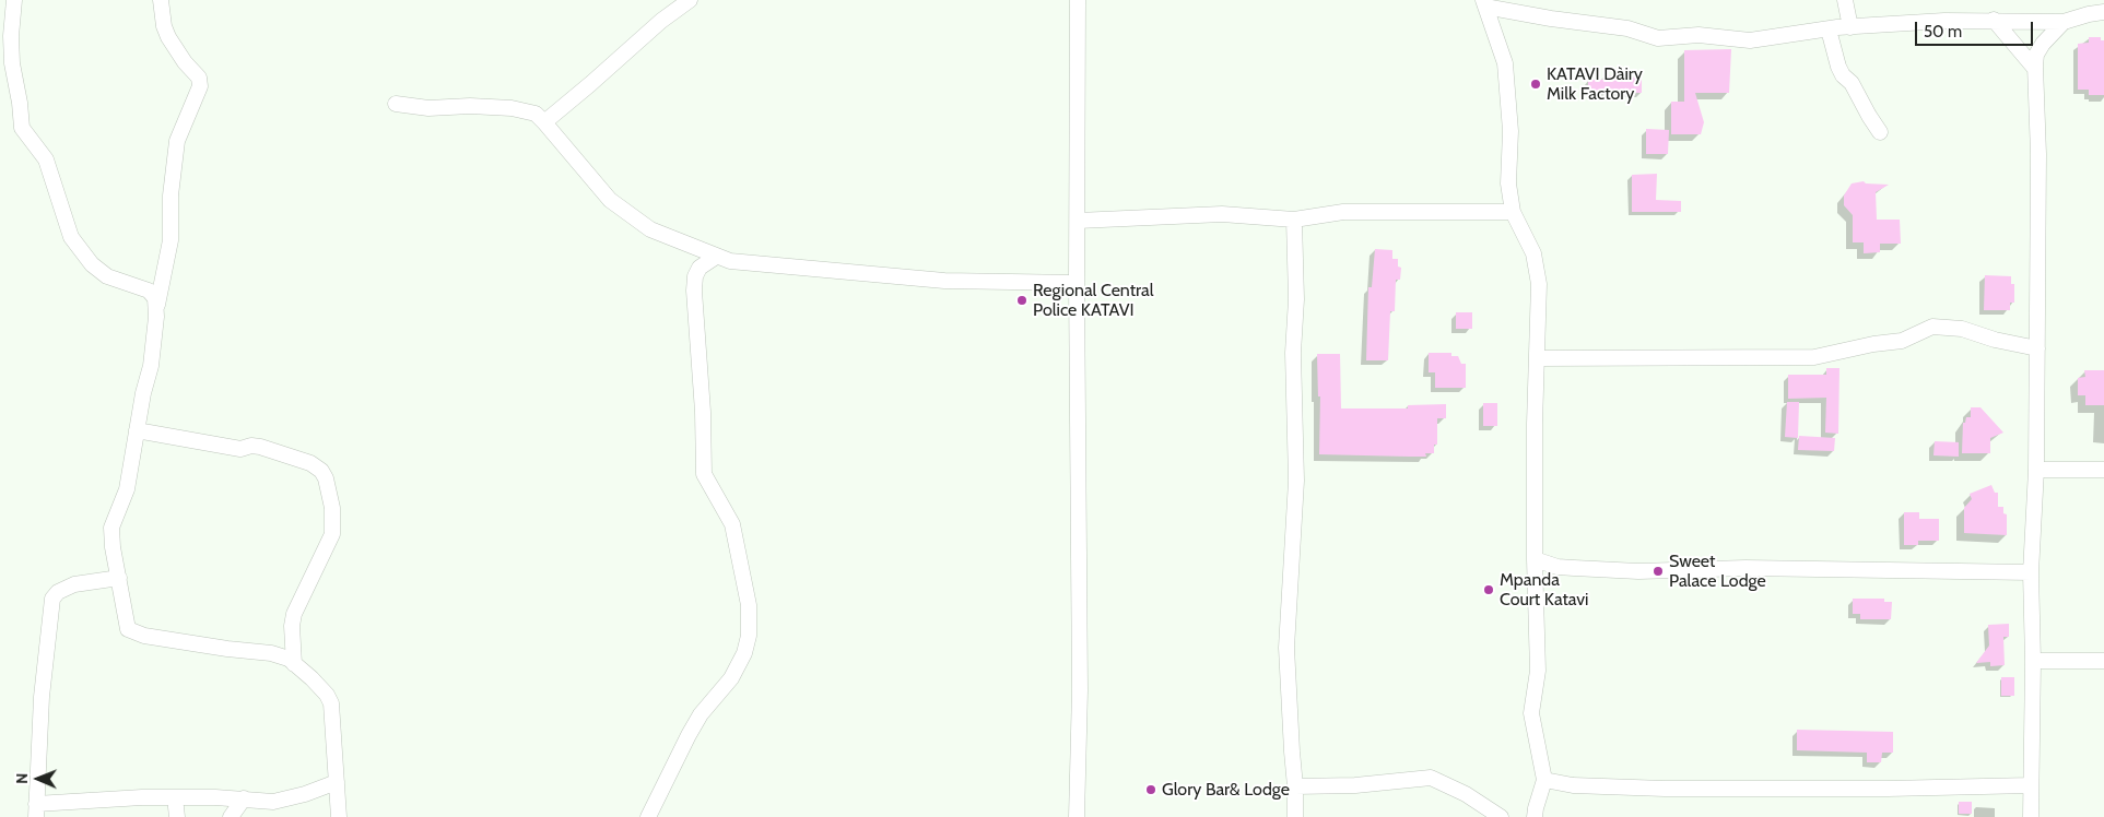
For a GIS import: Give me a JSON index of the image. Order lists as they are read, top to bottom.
{
  "places": [
    "KATAVI Dàiry Milk Factory",
    "Regional Central Police KATAVI",
    "Sweet Palace Lodge",
    "Mpanda Court Katavi",
    "Glory Bar& Lodge"
  ],
  "scale_bar": "50 m",
  "north": "left"
}
